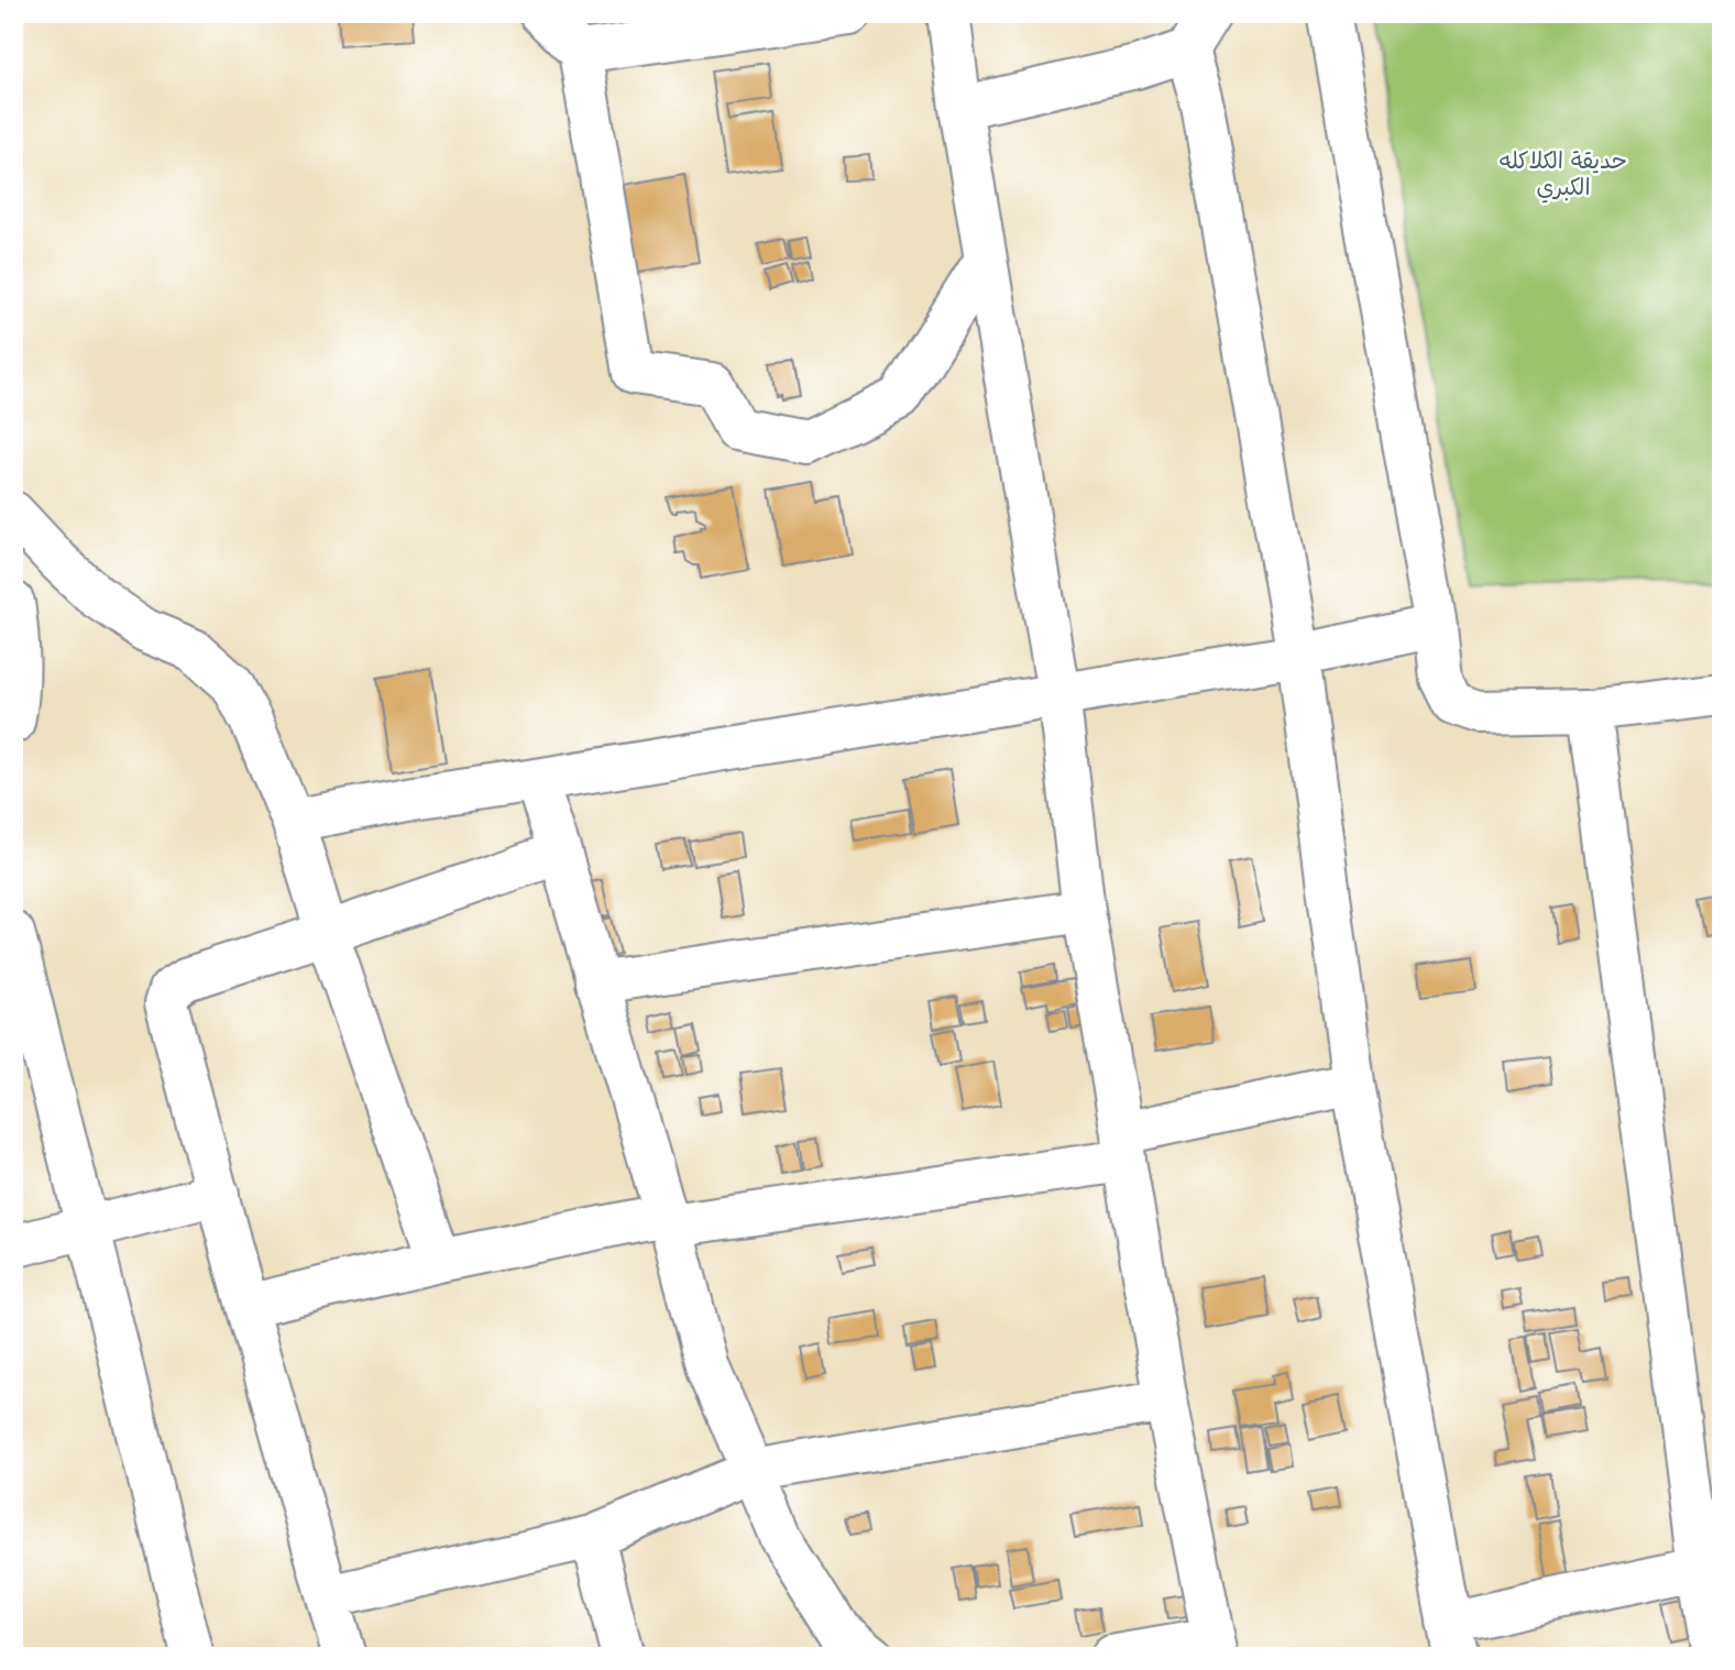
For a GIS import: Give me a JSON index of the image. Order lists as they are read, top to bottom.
{
  "parks": ["حديقة الكلاكله الكبري"]
}
